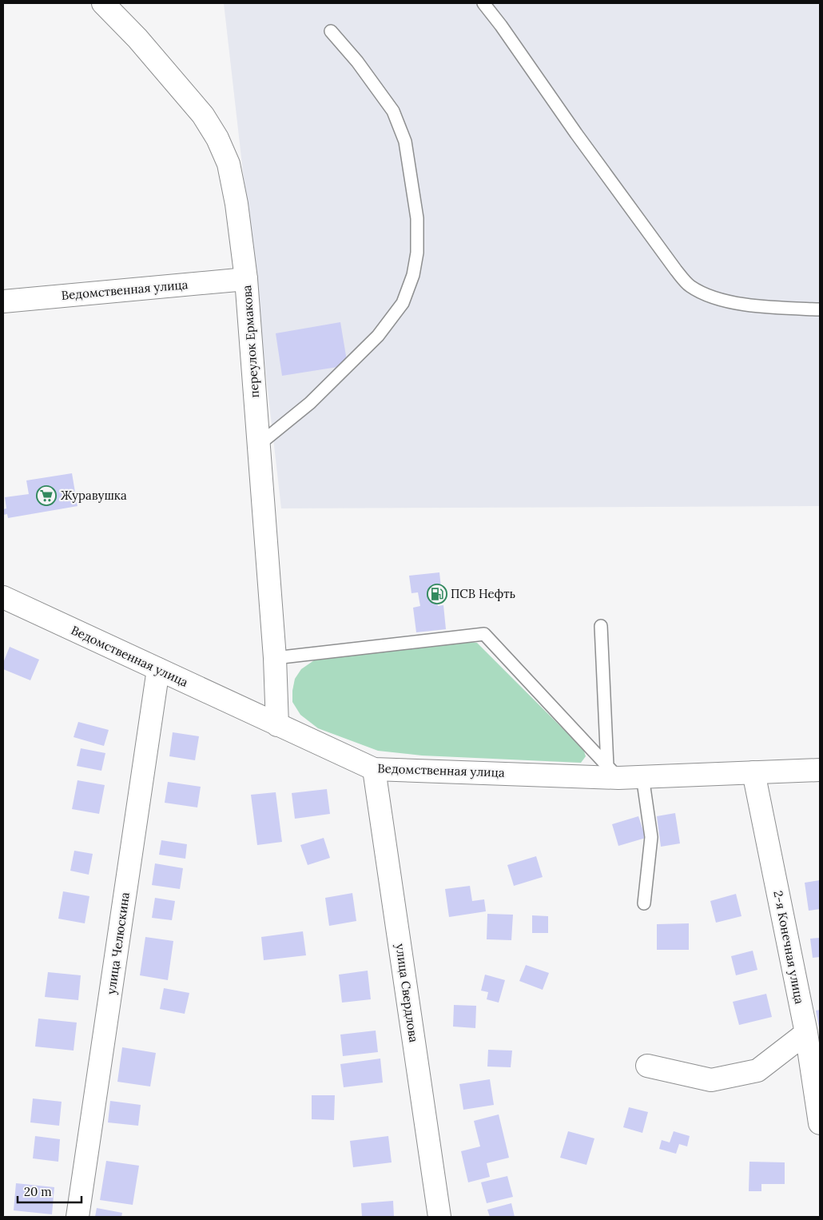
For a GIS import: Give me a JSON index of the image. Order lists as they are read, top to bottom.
{
  "streets": {
    "street": [
      "Ведомственная улица",
      "переулок Ермакова",
      "улица Челюскина",
      "2-я Конечная улица",
      "улица Свердлова"
    ]
  },
  "crossings": [
    ["Ведомственная улица", "переулок Ермакова"],
    ["Ведомственная улица", "улица Челюскина"],
    ["Ведомственная улица", "2-я Конечная улица"],
    ["Ведомственная улица", "улица Свердлова"]
  ],
  "places": {
    "supermarket": ["Журавушка"],
    "fuel station": ["ПСВ Нефть"]
  },
  "scale_bar": "20 m"
}
